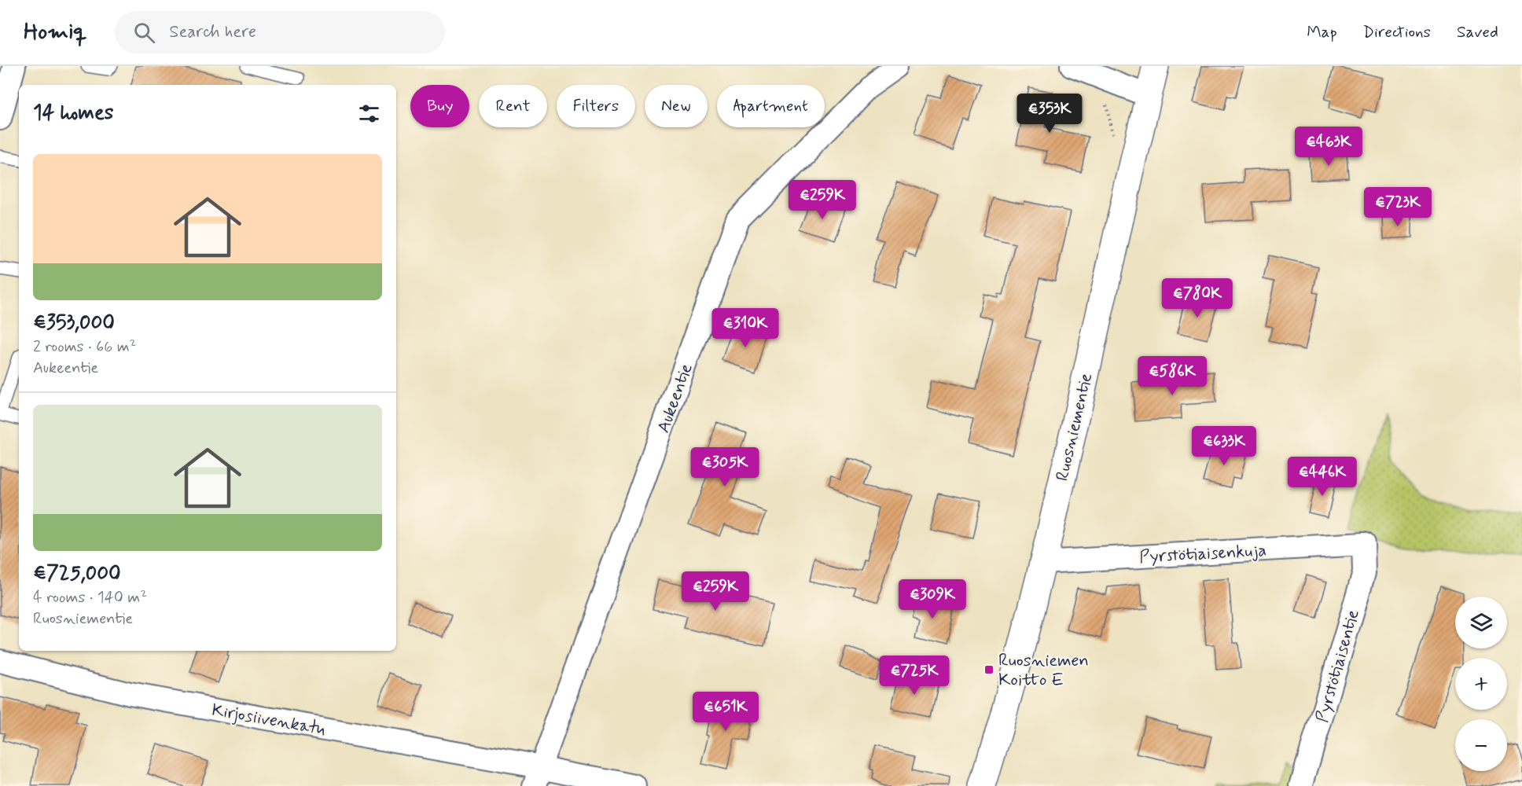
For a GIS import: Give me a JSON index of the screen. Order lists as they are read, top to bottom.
{
  "streets": {
    "street": [
      "Aukeentie",
      "Ruosniementie",
      "Pyrstötiaisenkuja",
      "Pyrstötiaisentie",
      "Kirjosiivenkatu"
    ]
  },
  "crossings": [
    ["Aukeentie", "Kirjosiivenkatu"],
    ["Ruosniementie", "Pyrstötiaisenkuja"],
    ["Pyrstötiaisenkuja", "Pyrstötiaisentie"]
  ],
  "places": {
    "transit": ["Ruosniemen Koitto E"]
  },
  "page": {
    "header": "Homiq",
    "search": "Search here",
    "nav": ["Map", "Directions", "Saved"],
    "chip": [
      "Buy",
      "Rent",
      "Filters",
      "New",
      "Apartment"
    ],
    "heading": "14 homes",
    "price": [
      "€353K",
      "€463K",
      "€259K",
      "€723K",
      "€780K",
      "€310K",
      "€586K",
      "€633K",
      "€305K",
      "€446K",
      "€259K",
      "€309K",
      "€725K",
      "€651K"
    ],
    "list": [
      {
        "name": "€353,000",
        "note": "2 rooms · 66 m² · Aukeentie"
      },
      {
        "name": "€725,000",
        "note": "4 rooms · 140 m² · Ruosniementie"
      }
    ],
    "map_buttons": ["+", "−"]
  }
}
